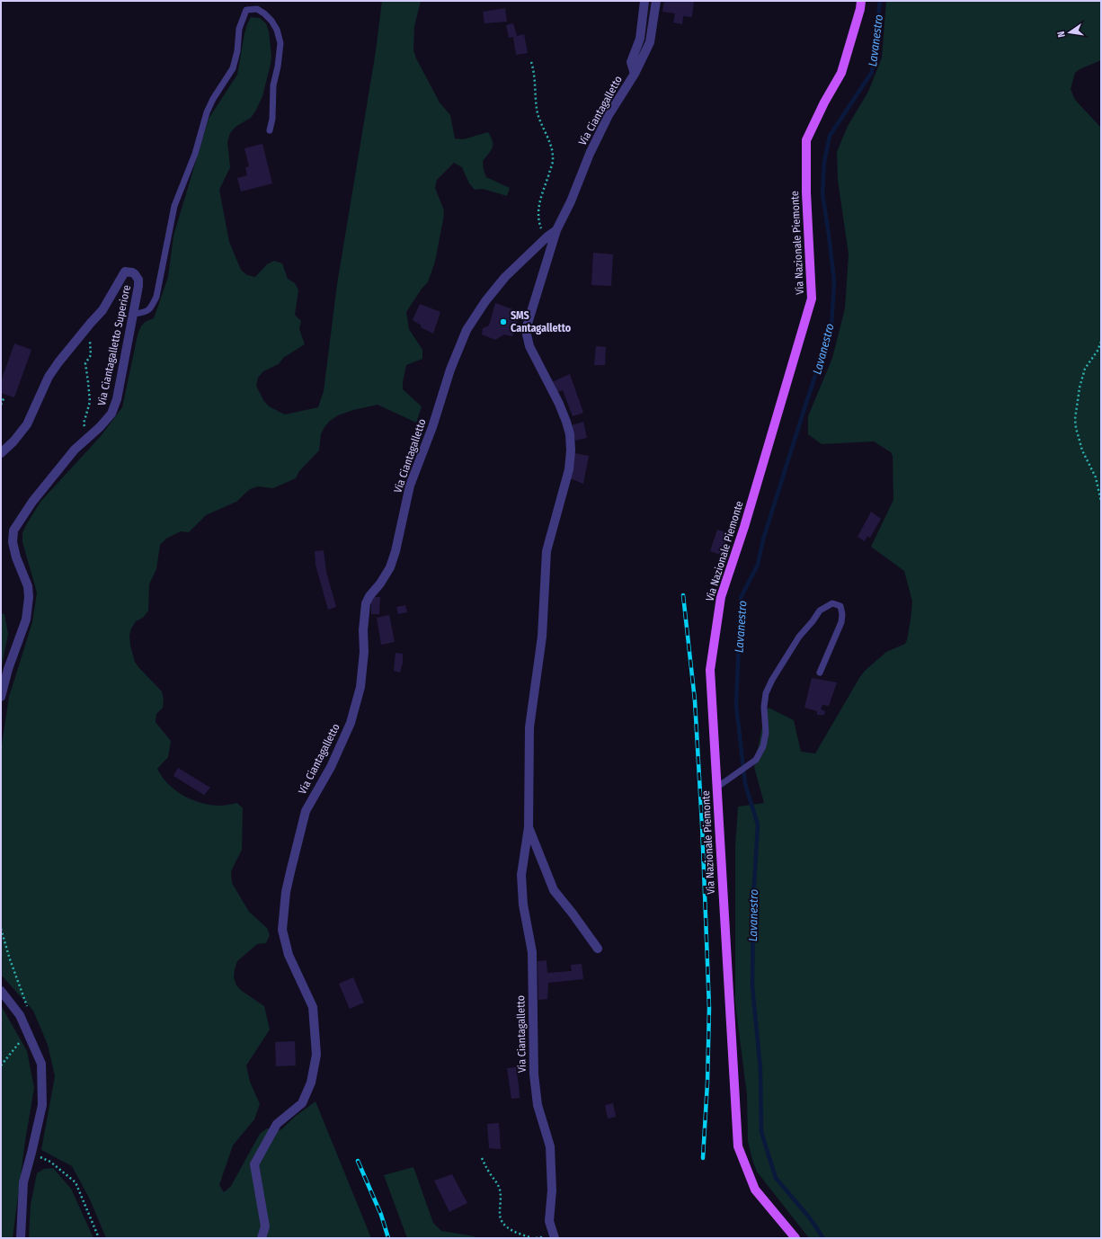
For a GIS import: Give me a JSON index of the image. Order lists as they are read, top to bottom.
{
  "streets": {
    "main road": ["Via Nazionale Piemonte"],
    "street": ["Via Ciantagalletto", "Via Ciantagalletto Superiore"]
  },
  "water": ["Lavanestro"],
  "places": ["SMS Cantagalletto"],
  "north": "left"
}
